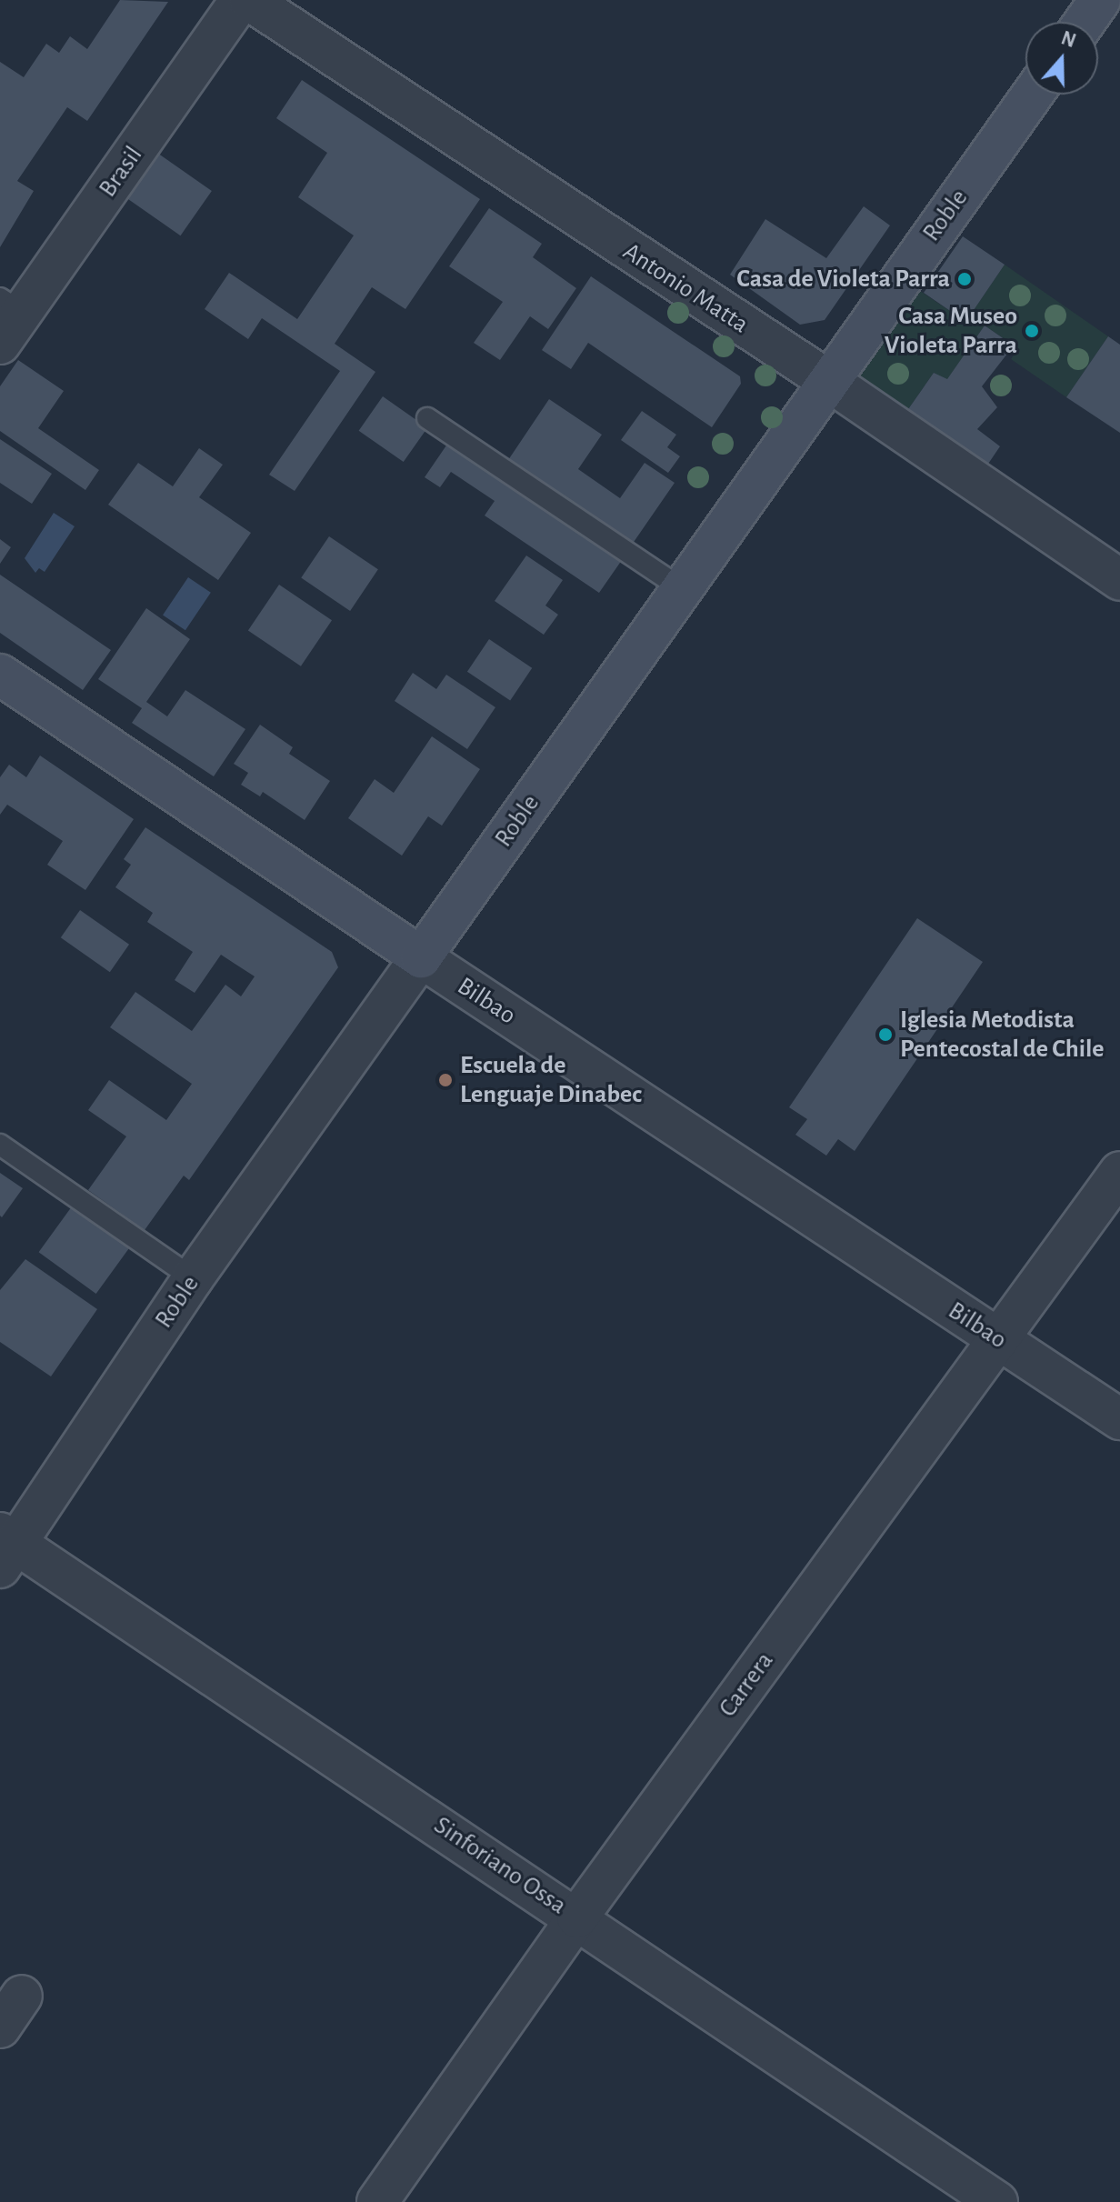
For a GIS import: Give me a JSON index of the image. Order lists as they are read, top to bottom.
{
  "streets": {
    "main road": ["Roble", "Bilbao"],
    "street": [
      "Brasil",
      "Antonio Matta",
      "Carrera",
      "Sinforiano Ossa"
    ]
  },
  "crossings": [
    ["Roble", "Antonio Matta"],
    ["Roble", "Bilbao"],
    ["Roble", "Sinforiano Ossa"],
    ["Bilbao", "Carrera"],
    ["Carrera", "Sinforiano Ossa"]
  ],
  "places": [
    "Casa de Violeta Parra",
    "Casa Museo Violeta Parra",
    "Iglesia Metodista Pentecostal de Chile",
    "Escuela de Lenguaje Dinabec"
  ],
  "north": "top"
}
